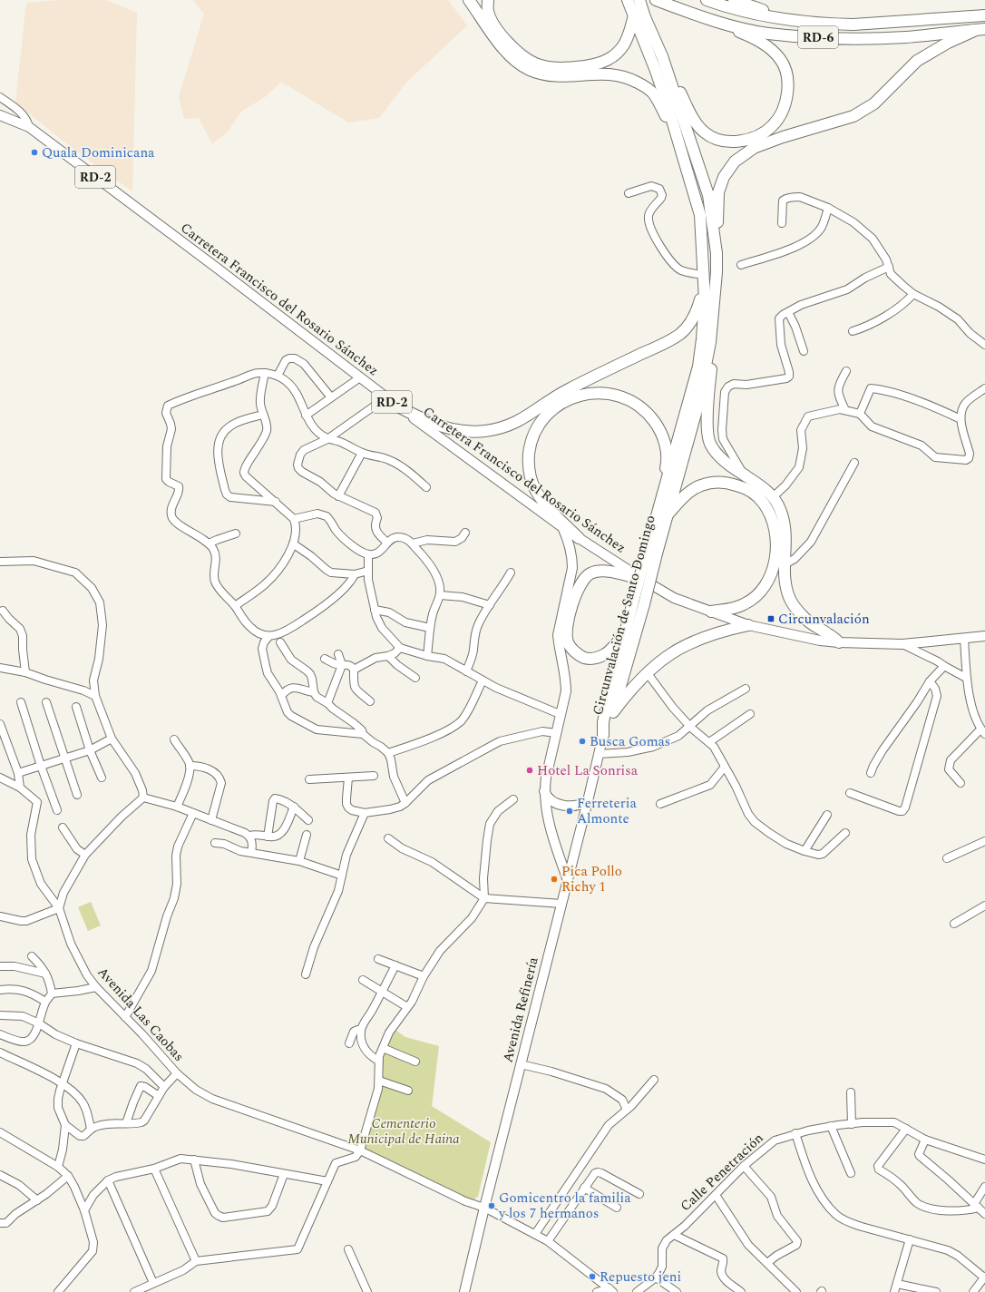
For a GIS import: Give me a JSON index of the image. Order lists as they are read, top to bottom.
{
  "streets": {
    "highway": ["RD-6", "Circunvalación de Santo Domingo"],
    "main road": ["RD-2", "Carretera Francisco del Rosario Sánchez", "Avenida Refinería"],
    "street": ["Avenida Las Caobas", "Calle Penetración"]
  },
  "crossings": [
    ["Circunvalación de Santo Domingo", "Avenida Refinería"],
    ["Avenida Refinería", "Avenida Las Caobas"]
  ],
  "parks": ["Cementerio Municipal de Haina"],
  "places": {
    "other": [
      "Quala Dominicana",
      "Busca Gomas",
      "Hotel La Sonrisa",
      "Ferreteria Almonte",
      "Pica Pollo Richy 1",
      "Gomicentro la familia y los 7 hermanos",
      "Repuesto jeni"
    ],
    "transit": ["Circunvalación"]
  }
}
